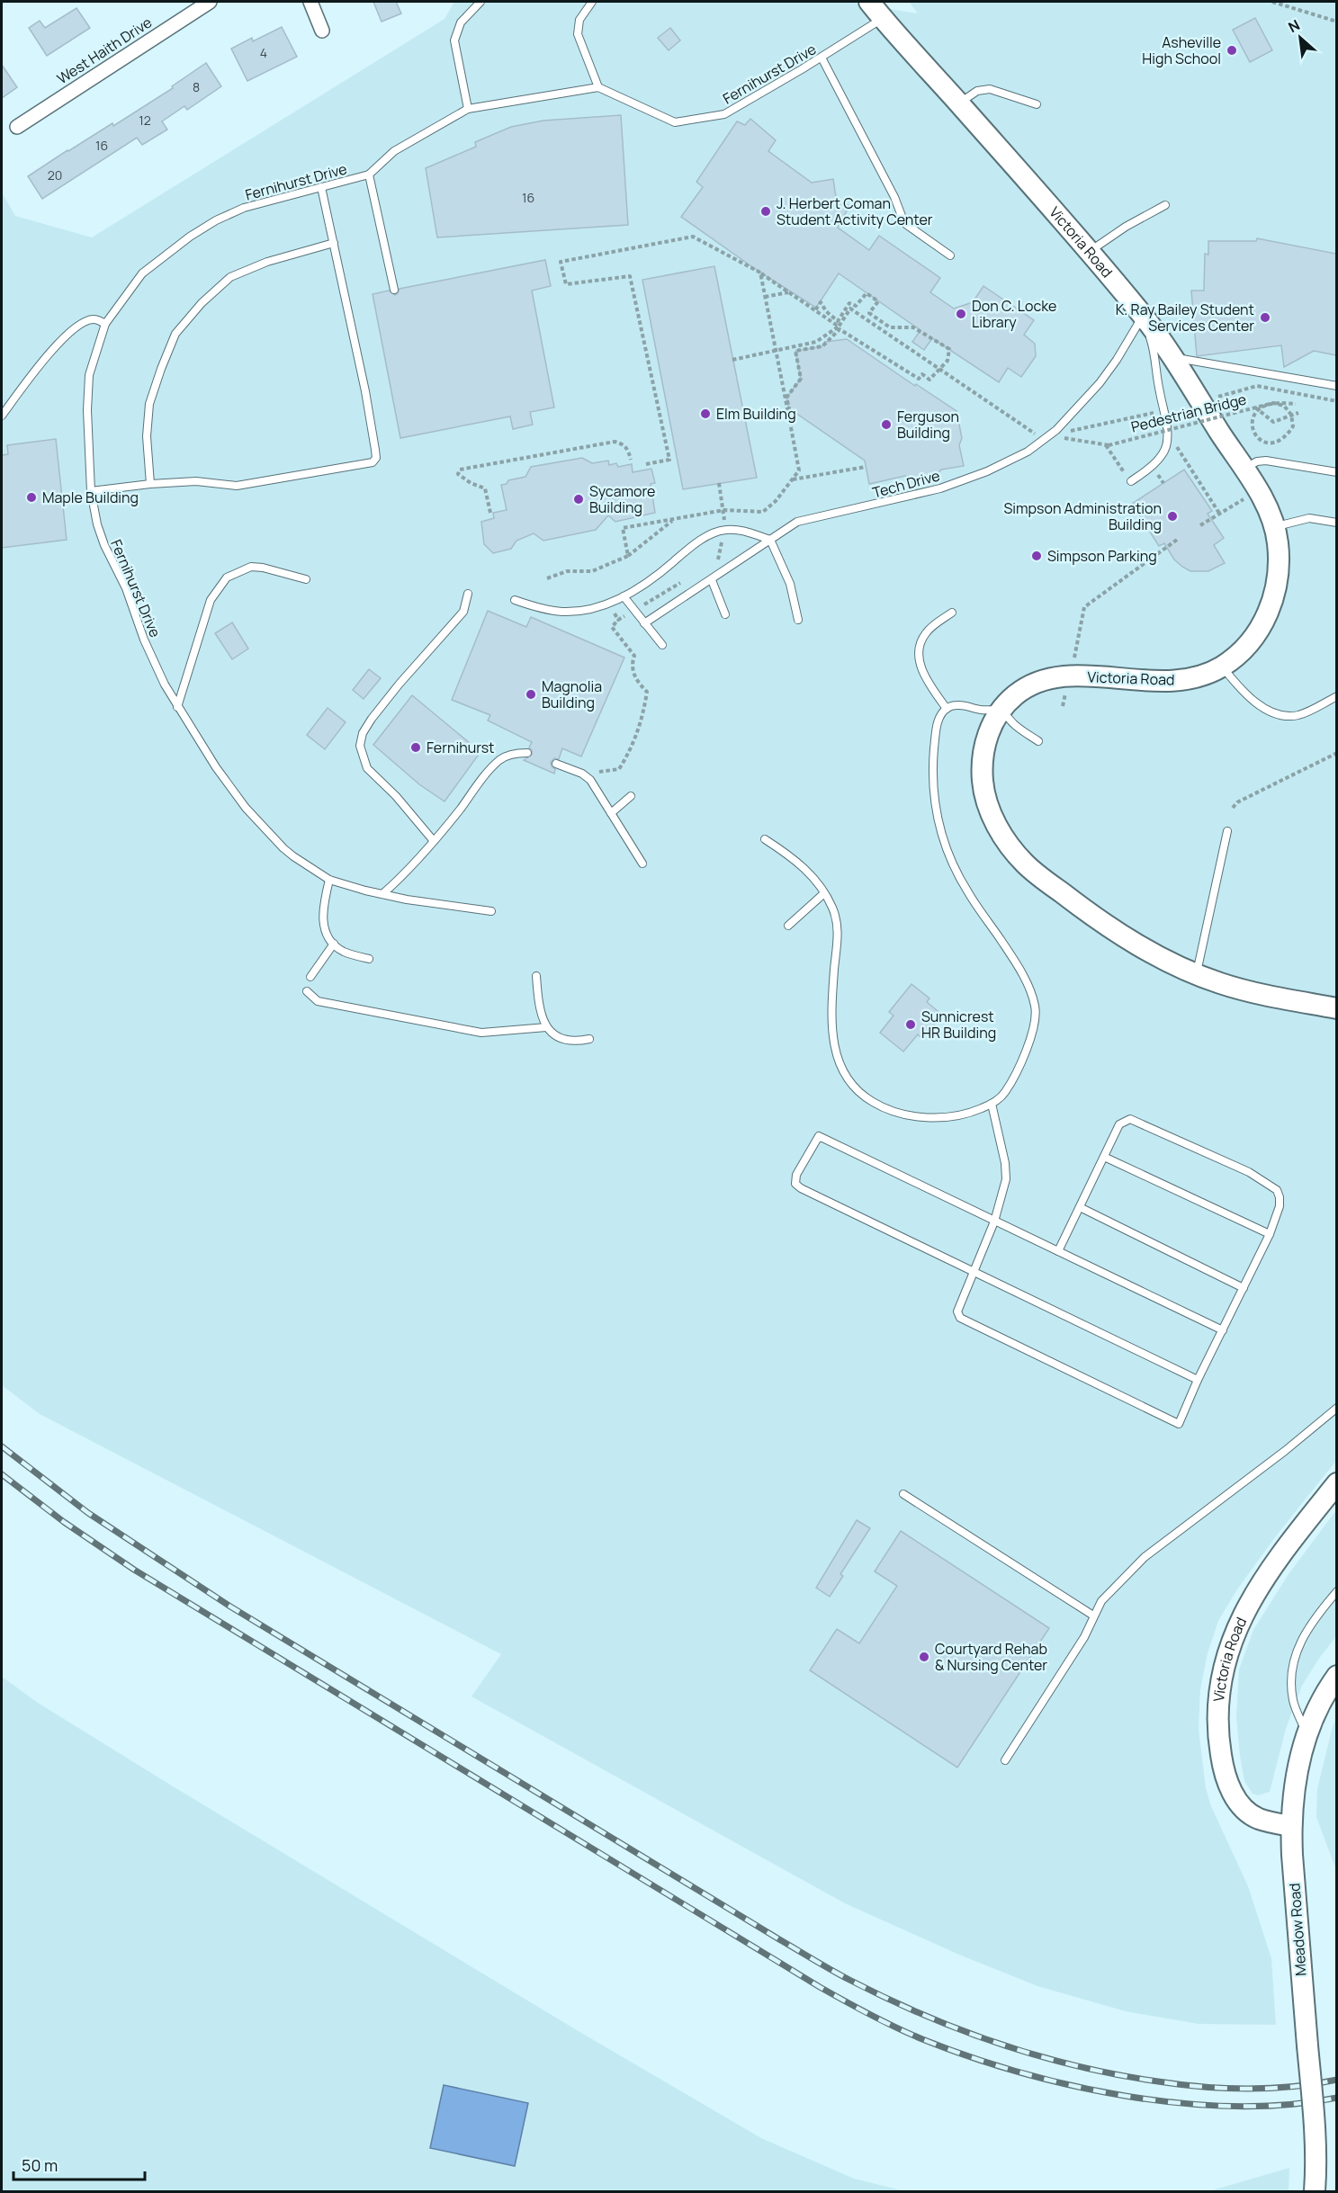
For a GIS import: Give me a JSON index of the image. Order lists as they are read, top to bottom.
{
  "streets": {
    "street": ["West Haith Drive", "Victoria Road", "Meadow Road"],
    "lane": ["Fernihurst Drive", "Tech Drive"],
    "path": ["Pedestrian Bridge"]
  },
  "crossings": [
    ["Fernihurst Drive", "Victoria Road"],
    ["Victoria Road", "Tech Drive"],
    ["Victoria Road", "Meadow Road"]
  ],
  "places": [
    "Asheville High School",
    "J. Herbert Coman Student Activity Center",
    "Don C. Locke Library",
    "K. Ray Bailey Student Services Center",
    "Elm Building",
    "Ferguson Building",
    "Maple Building",
    "Sycamore Building",
    "Simpson Administration Building",
    "Simpson Parking",
    "Magnolia Building",
    "Fernihurst",
    "Sunnicrest HR Building",
    "Courtyard Rehab & Nursing Center"
  ],
  "house_numbers": [
    "4",
    "8",
    "12",
    "16",
    "20",
    "16"
  ],
  "scale_bar": "50 m",
  "north": "top left"
}
